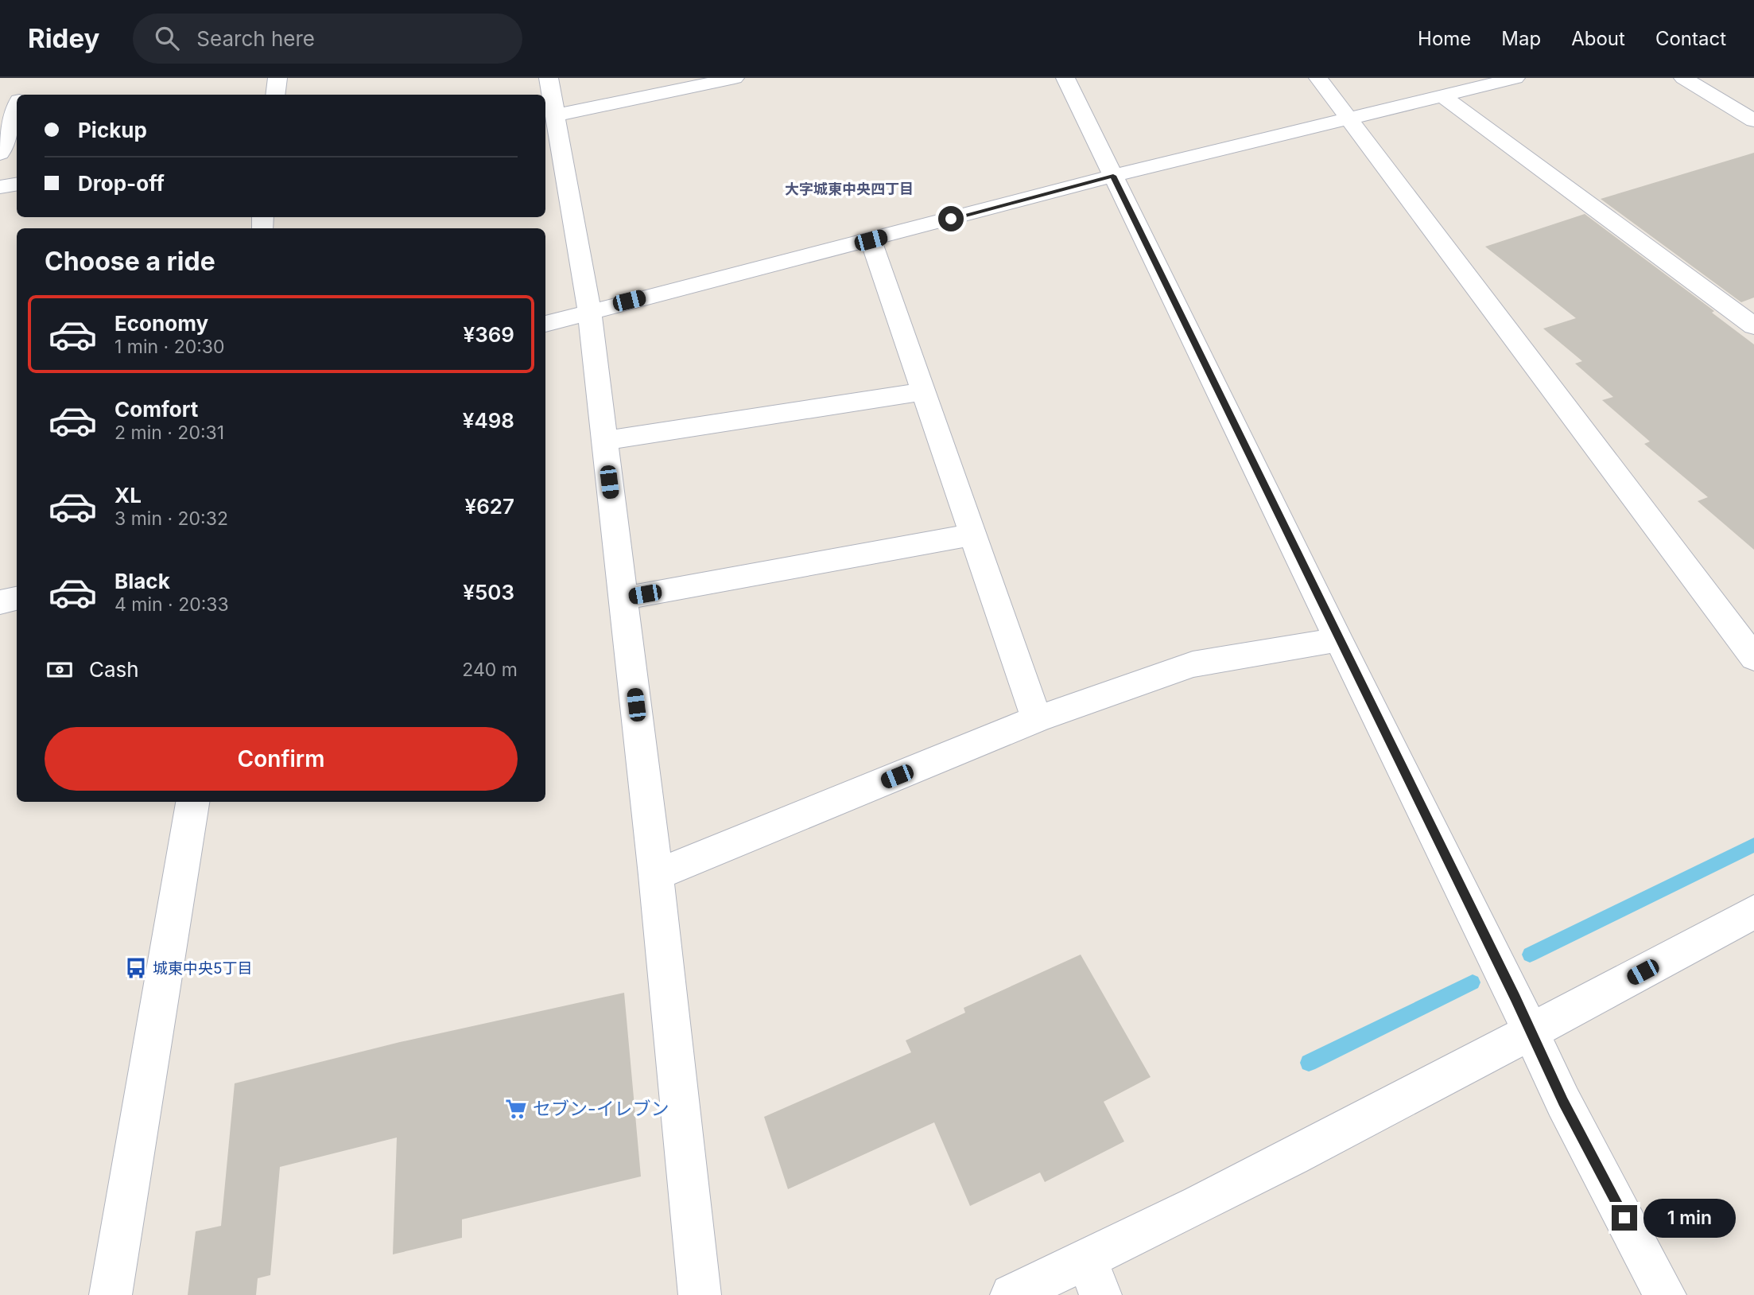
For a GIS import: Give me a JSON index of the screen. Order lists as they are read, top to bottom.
{
  "districts": ["大字城東中央四丁目"],
  "places": {
    "bus stop": ["城東中央5丁目"],
    "supermarket": ["セブン-イレブン"]
  },
  "page": {
    "header": "Ridey",
    "search": "Search here",
    "nav": [
      "Home",
      "Map",
      "About",
      "Contact"
    ],
    "banner": ["Pickup", "Drop-off"],
    "heading": "Choose a ride",
    "list": [
      {
        "name": "Economy",
        "note": "1 min · 20:30",
        "value": "¥369"
      },
      {
        "name": "Comfort",
        "note": "2 min · 20:31",
        "value": "¥498"
      },
      {
        "name": "XL",
        "note": "3 min · 20:32",
        "value": "¥627"
      },
      {
        "name": "Black",
        "note": "4 min · 20:33",
        "value": "¥503"
      }
    ],
    "pay": ["Cash", "240 m"],
    "buttons": "Confirm",
    "bubble": "1 min"
  }
}
